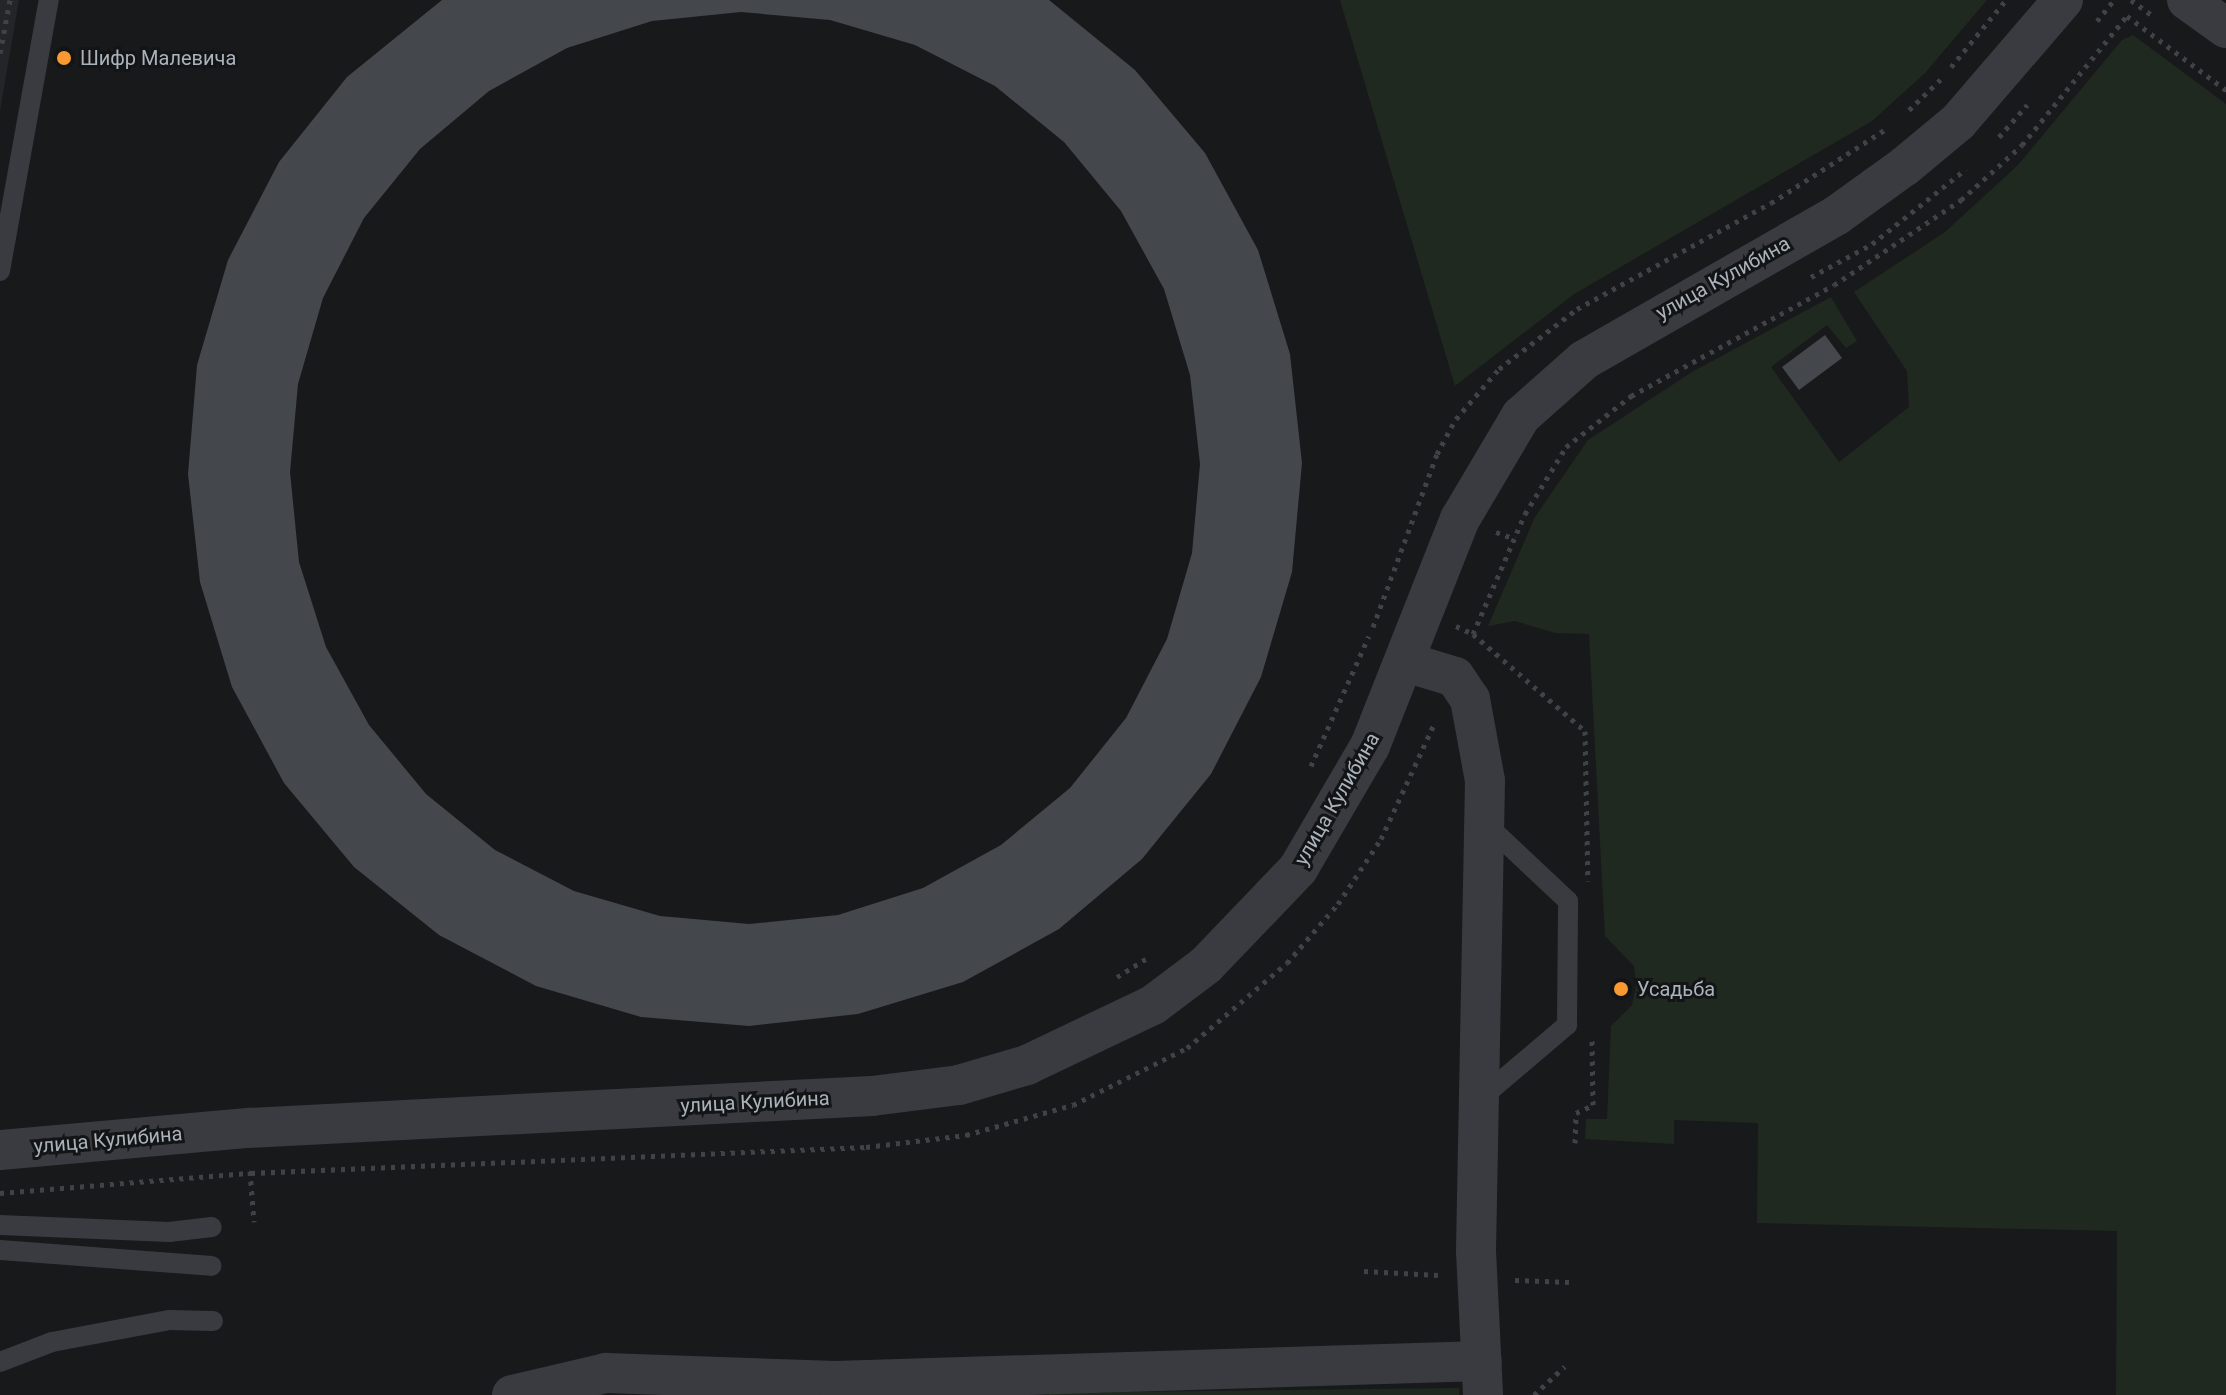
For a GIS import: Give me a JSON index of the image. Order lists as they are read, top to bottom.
{
  "streets": {
    "street": ["улица Кулибина"]
  },
  "places": ["Шифр Малевича", "Усадьба"]
}
